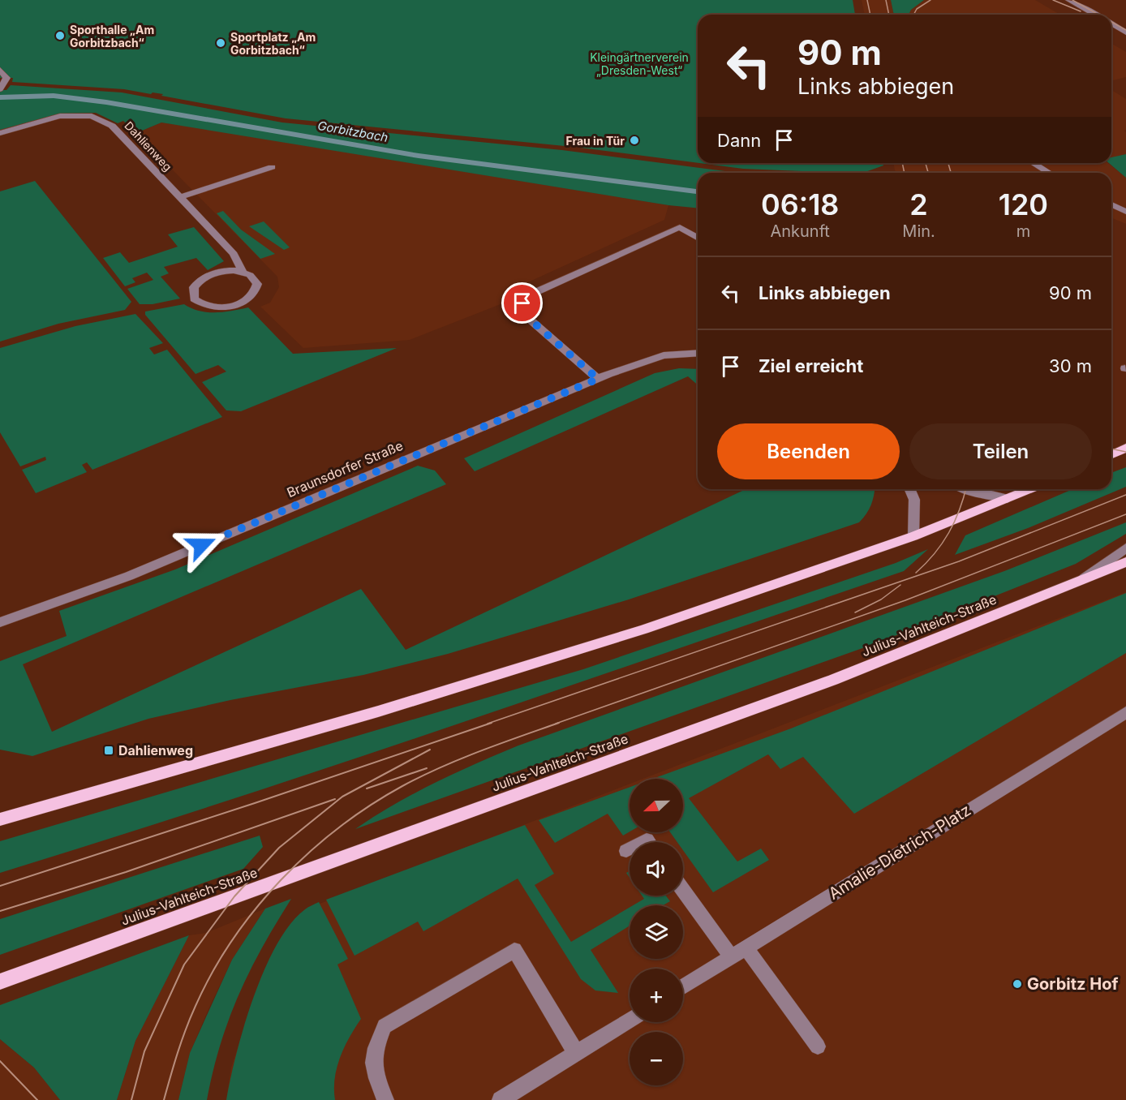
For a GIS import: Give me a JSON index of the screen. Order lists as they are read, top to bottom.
{
  "streets": {
    "main road": ["Julius-Vahlteich-Straße"],
    "street": ["Dahlienweg", "Braunsdorfer Straße", "Amalie-Dietrich-Platz"]
  },
  "water": ["Gorbitzbach"],
  "parks": ["Kleingärtnerverein „Dresden-West“"],
  "places": {
    "other": [
      "Sporthalle „Am Gorbitzbach“",
      "Sportplatz „Am Gorbitzbach“",
      "Frau in Tür",
      "Gorbitz Hof"
    ],
    "transit": ["Dahlienweg"]
  },
  "north": "left",
  "page": {
    "turn": ["90 m", "Links abbiegen"],
    "then": "Dann",
    "eta": [
      "06:18",
      "Ankunft",
      "2",
      "Min.",
      "120",
      "m"
    ],
    "list": [
      {
        "name": "Links abbiegen",
        "value": "90 m"
      },
      {
        "name": "Ziel erreicht",
        "value": "30 m"
      }
    ],
    "buttons": ["Beenden", "Teilen"],
    "map_buttons": ["+", "−"]
  }
}
